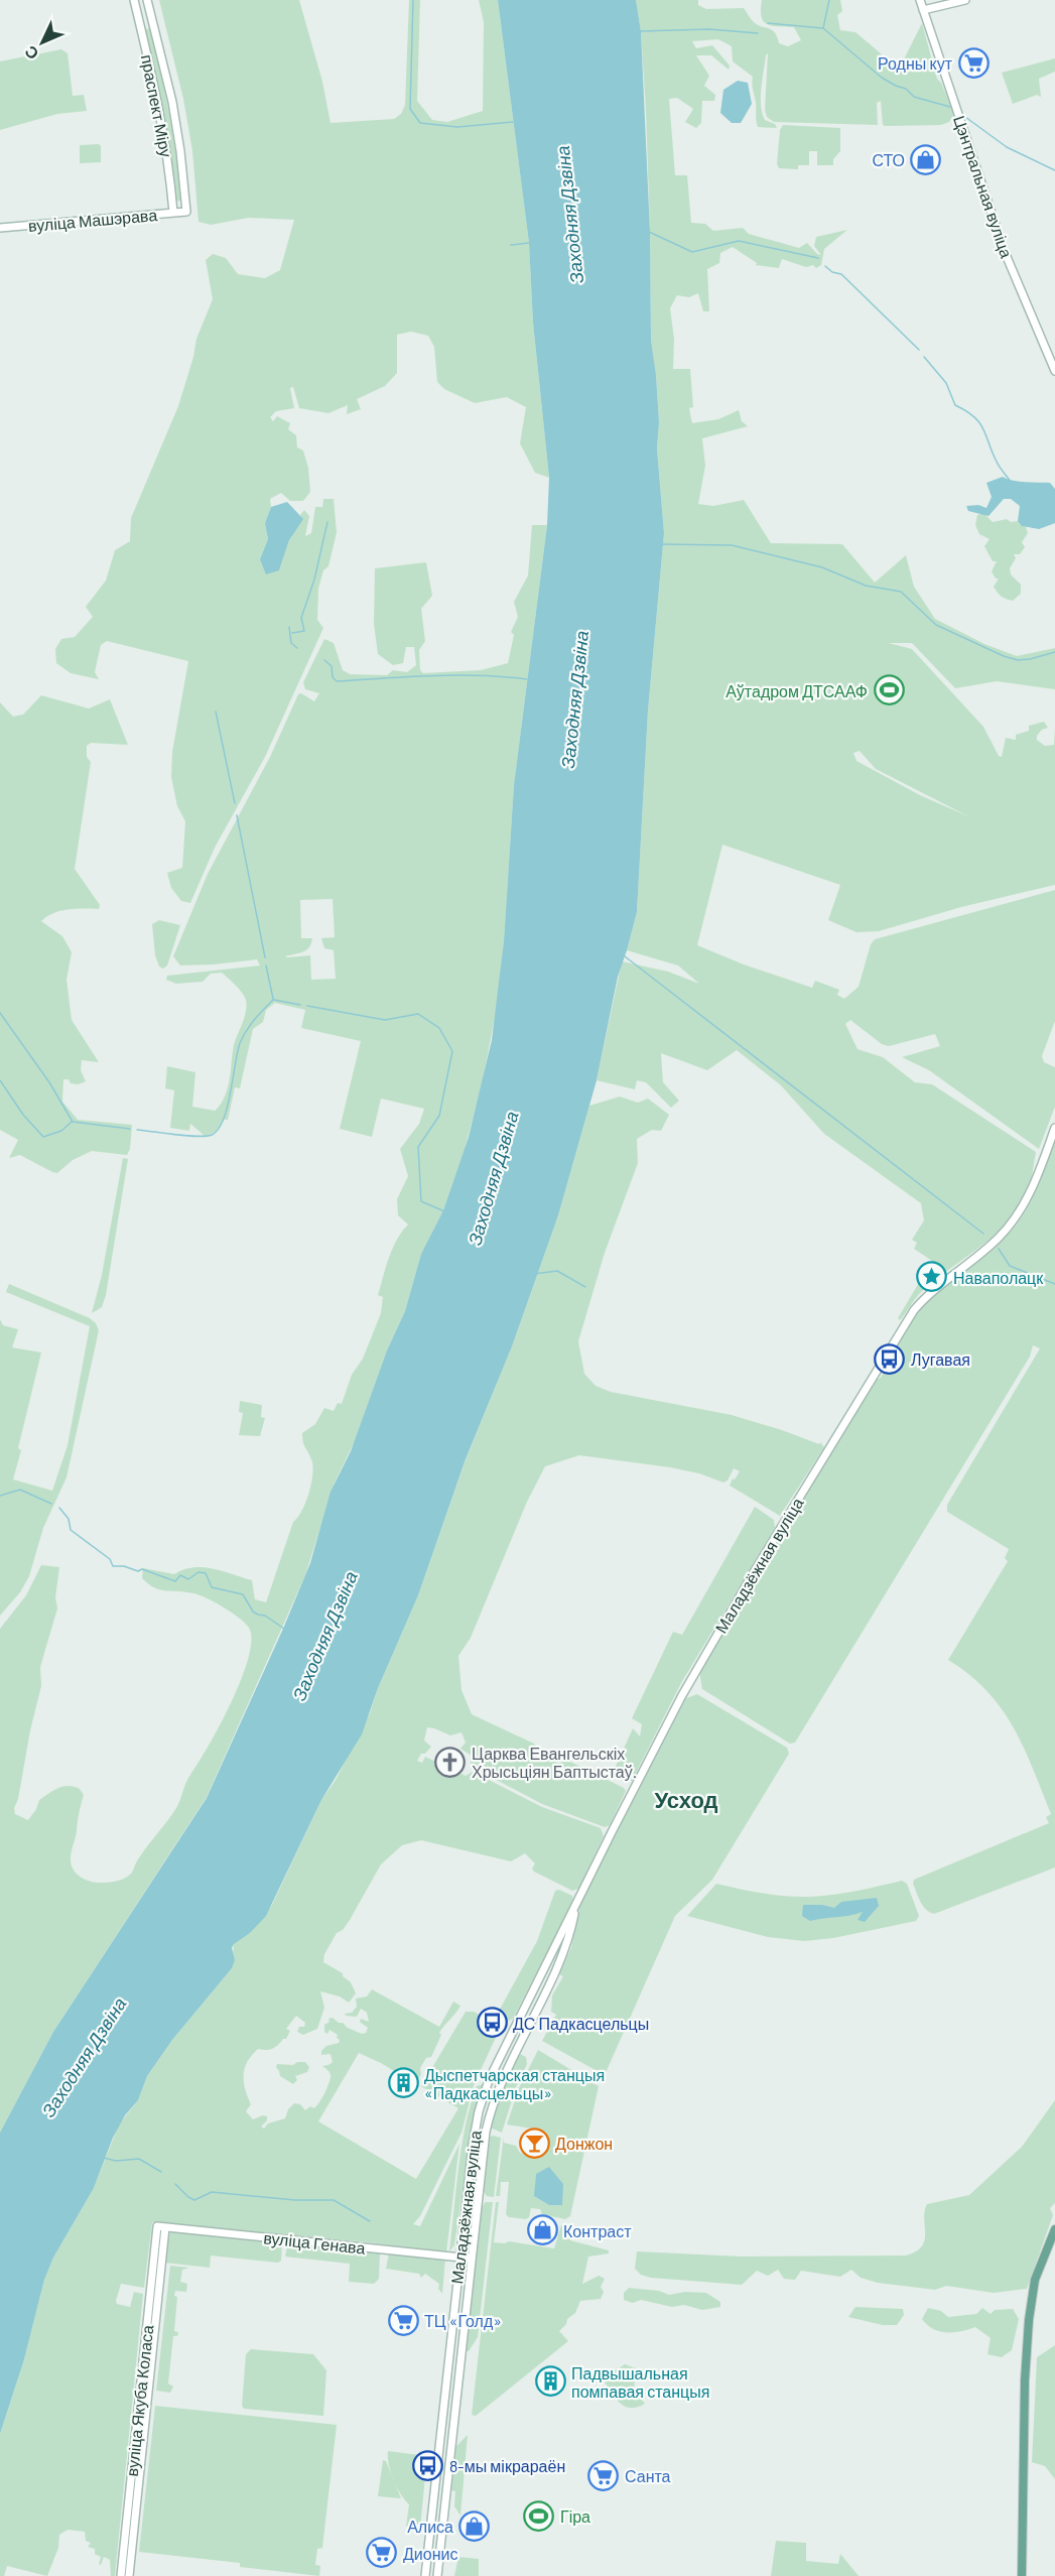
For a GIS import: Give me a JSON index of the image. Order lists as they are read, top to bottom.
{
  "streets": {
    "main road": [
      "праспект Міру",
      "Цэнтральная вуліца",
      "вуліца Машэрава",
      "Маладзёжная вуліца",
      "вуліца Генава",
      "вуліца Якуба Коласа"
    ]
  },
  "crossings": [
    ["праспект Міру", "вуліца Машэрава"],
    ["Маладзёжная вуліца", "вуліца Генава"],
    ["вуліца Генава", "вуліца Якуба Коласа"]
  ],
  "districts": ["Усход"],
  "water": ["Заходняя Дзвіна"],
  "places": {
    "supermarket": [
      "Родны кут",
      "ТЦ «Голд»",
      "Санта",
      "Дионис"
    ],
    "shop": ["СТО", "Контраст", "Алиса"],
    "sports": ["Аўтадром ДТСААФ", "Гіра"],
    "place": ["Наваполацк"],
    "bus stop": ["Лугавая", "ДС Падкасцельцы", "8-мы мікрараён"],
    "church": ["Царква Евангельскіх Хрысьціян Баптыстаў."],
    "building": ["Дыспетчарская станцыя «Падкасцельцы»", "Падвышальная помпавая станцыя"],
    "bar": ["Донжон"]
  },
  "north": "bottom left"
}
